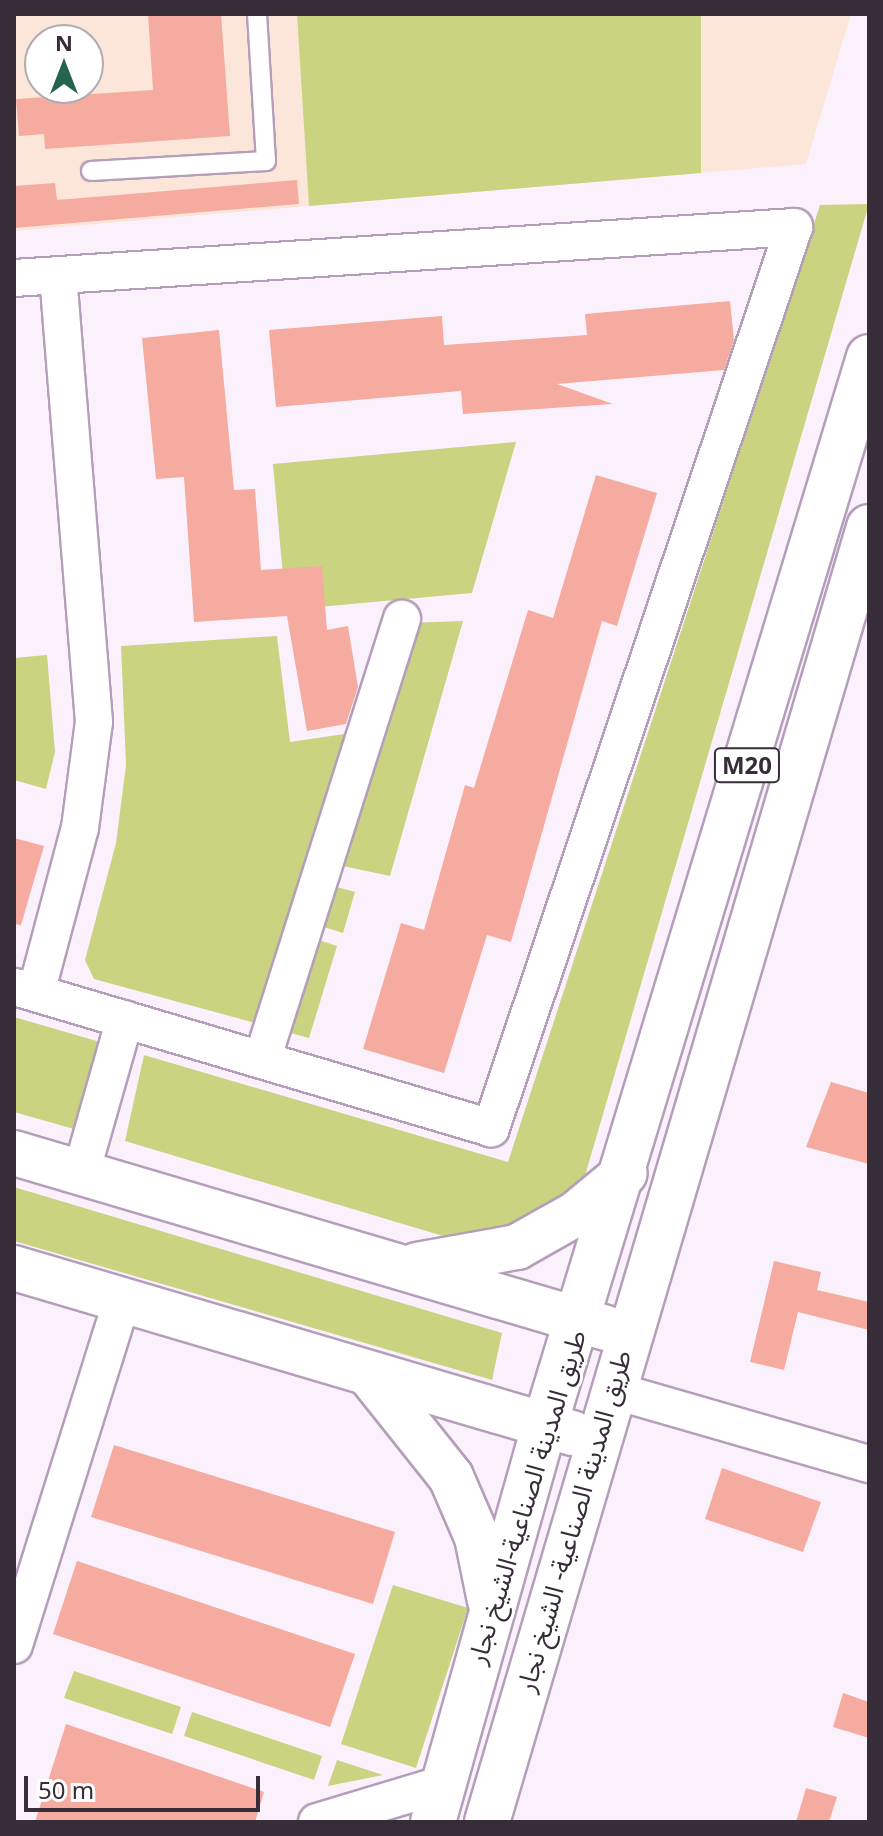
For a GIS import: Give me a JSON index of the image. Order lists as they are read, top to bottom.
{
  "streets": {
    "main road": ["M20", "طريق المدينة الصناعية-الشيخ نجار", "طريق المدينة الصناعية- الشيخ نجار"]
  },
  "crossings": [
    ["M20", "طريق المدينة الصناعية-الشيخ نجار"]
  ],
  "scale_bar": "50 m",
  "north": "top"
}
